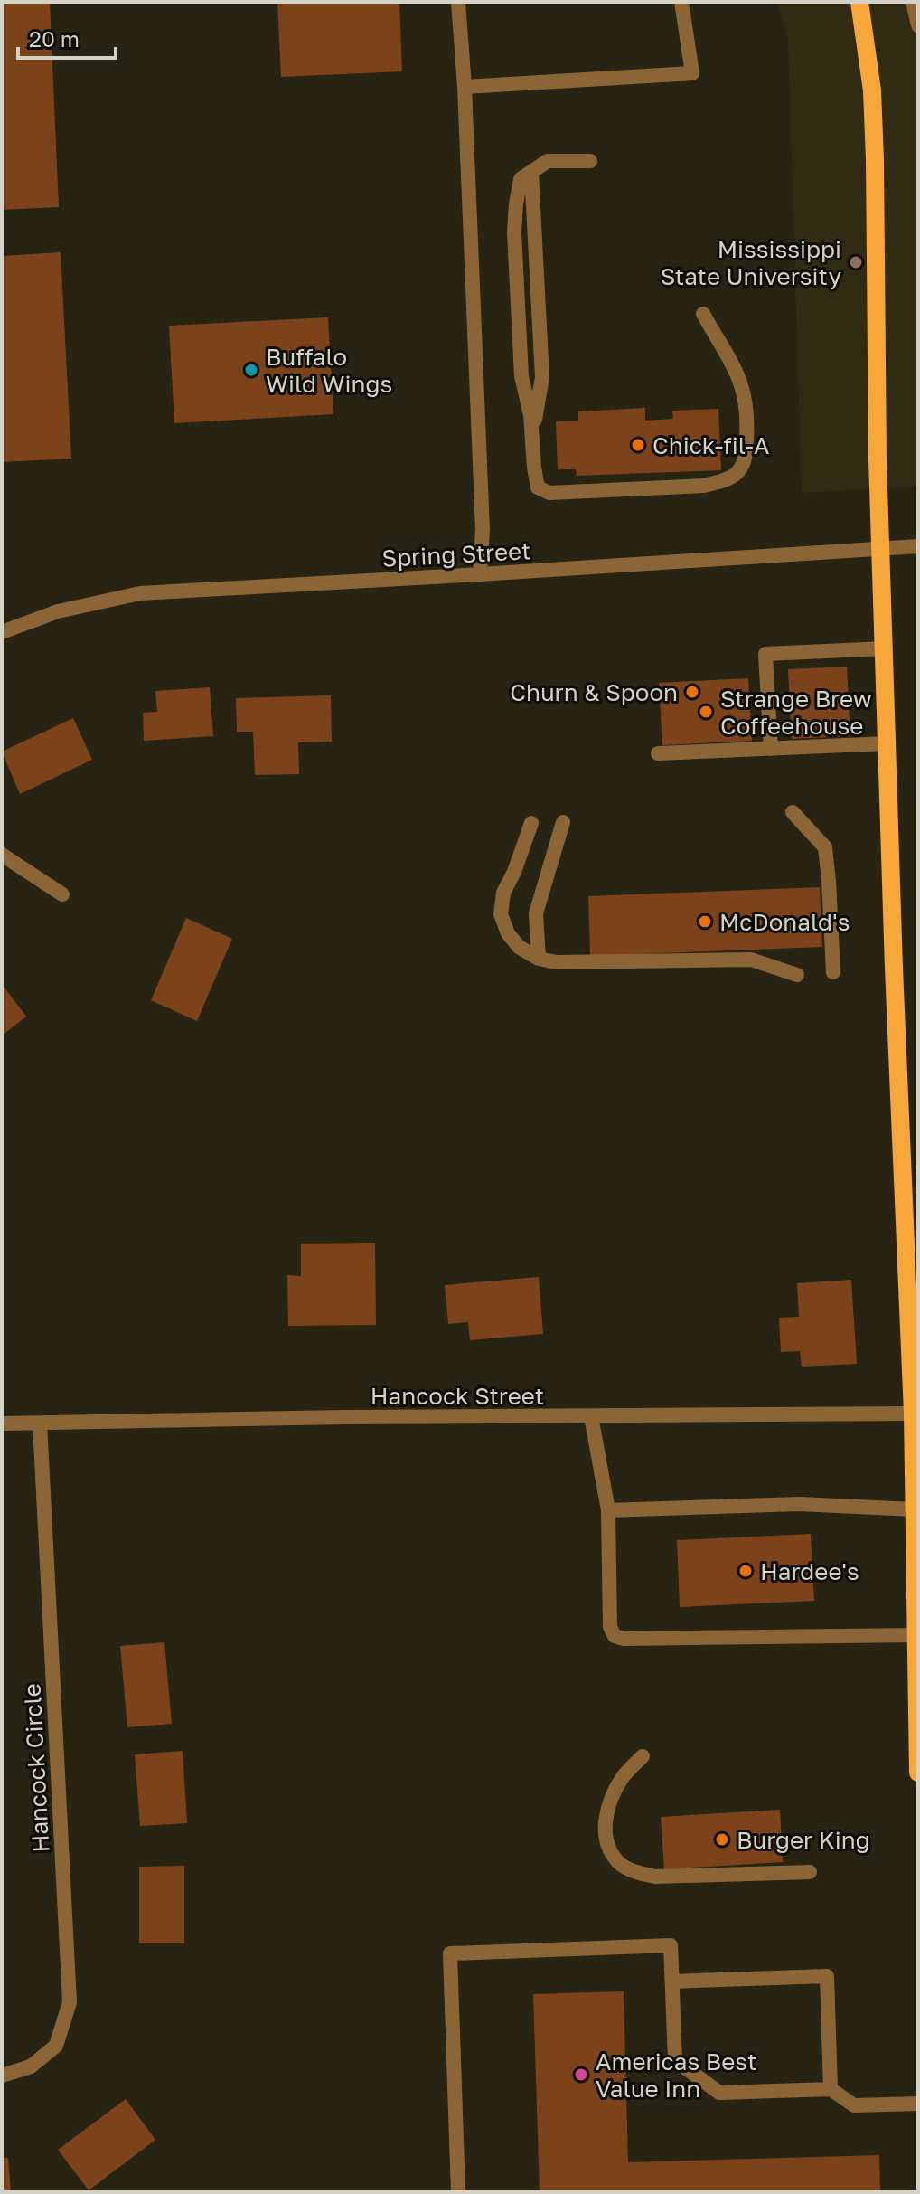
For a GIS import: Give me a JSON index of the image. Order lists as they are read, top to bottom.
{
  "streets": {
    "street": ["Spring Street", "Hancock Street", "Hancock Circle"]
  },
  "crossings": [
    ["Hancock Street", "Hancock Circle"]
  ],
  "places": [
    "Mississippi State University",
    "Buffalo Wild Wings",
    "Chick-fil-A",
    "Churn & Spoon",
    "Strange Brew Coffeehouse",
    "McDonald's",
    "Hardee's",
    "Burger King",
    "Americas Best Value Inn"
  ],
  "scale_bar": "20 m"
}
